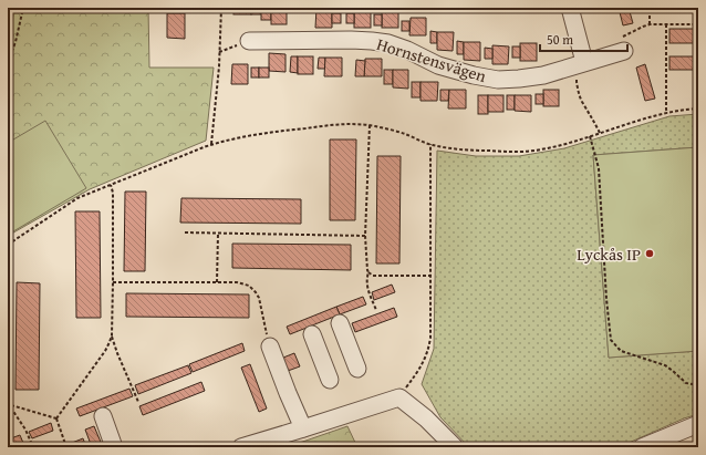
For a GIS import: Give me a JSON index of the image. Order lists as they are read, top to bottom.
{
  "streets": {
    "street": ["Hornstensvägen"]
  },
  "places": ["Lyckås IP"],
  "scale_bar": "50 m"
}
